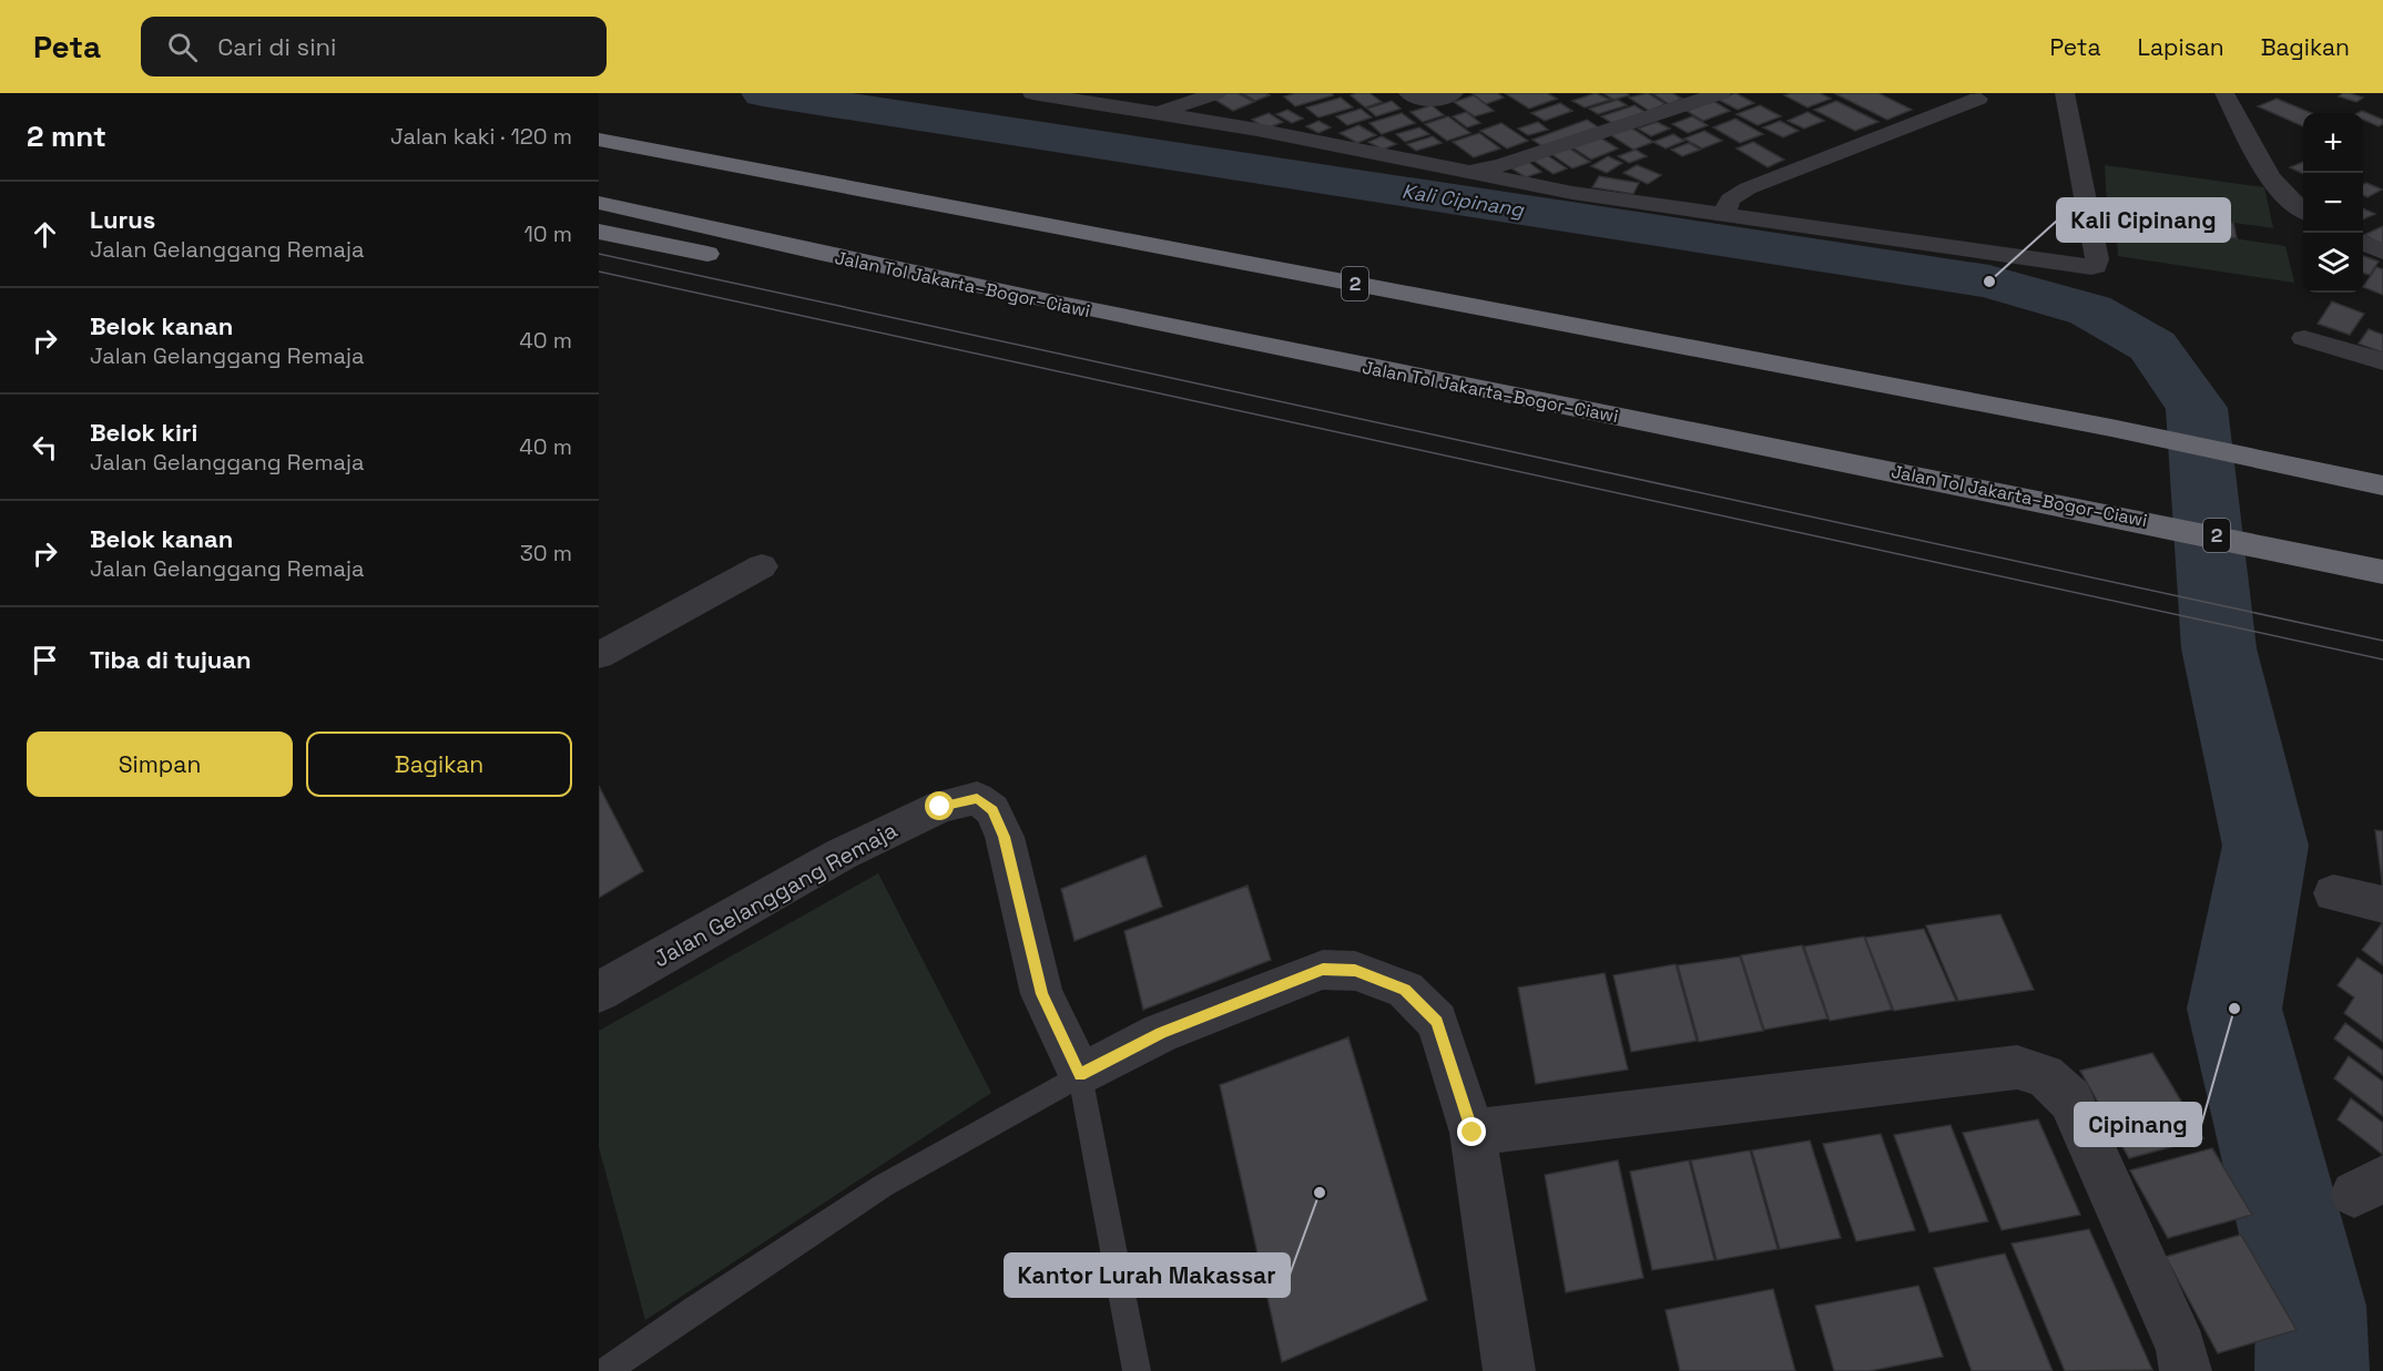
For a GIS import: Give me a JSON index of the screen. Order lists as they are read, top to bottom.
{
  "streets": {
    "highway": ["Jalan Tol Jakarta–Bogor–Ciawi", "2"],
    "street": ["Jalan Gelanggang Remaja"]
  },
  "water": ["Kali Cipinang"],
  "places": ["Kali Cipinang", "Cipinang", "Kantor Lurah Makassar"],
  "page": {
    "header": "Peta",
    "search": "Cari di sini",
    "nav": ["Peta", "Lapisan", "Bagikan"],
    "heading": ["2 mnt", "Jalan kaki · 120 m"],
    "map_buttons": ["+", "−"],
    "list": [
      ["Lurus", "Jalan Gelanggang Remaja", "10 m"],
      ["Belok kanan", "Jalan Gelanggang Remaja", "40 m"],
      ["Belok kiri", "Jalan Gelanggang Remaja", "40 m"],
      ["Belok kanan", "Jalan Gelanggang Remaja", "30 m"],
      "Tiba di tujuan"
    ],
    "buttons": ["Simpan", "Bagikan"]
  }
}
